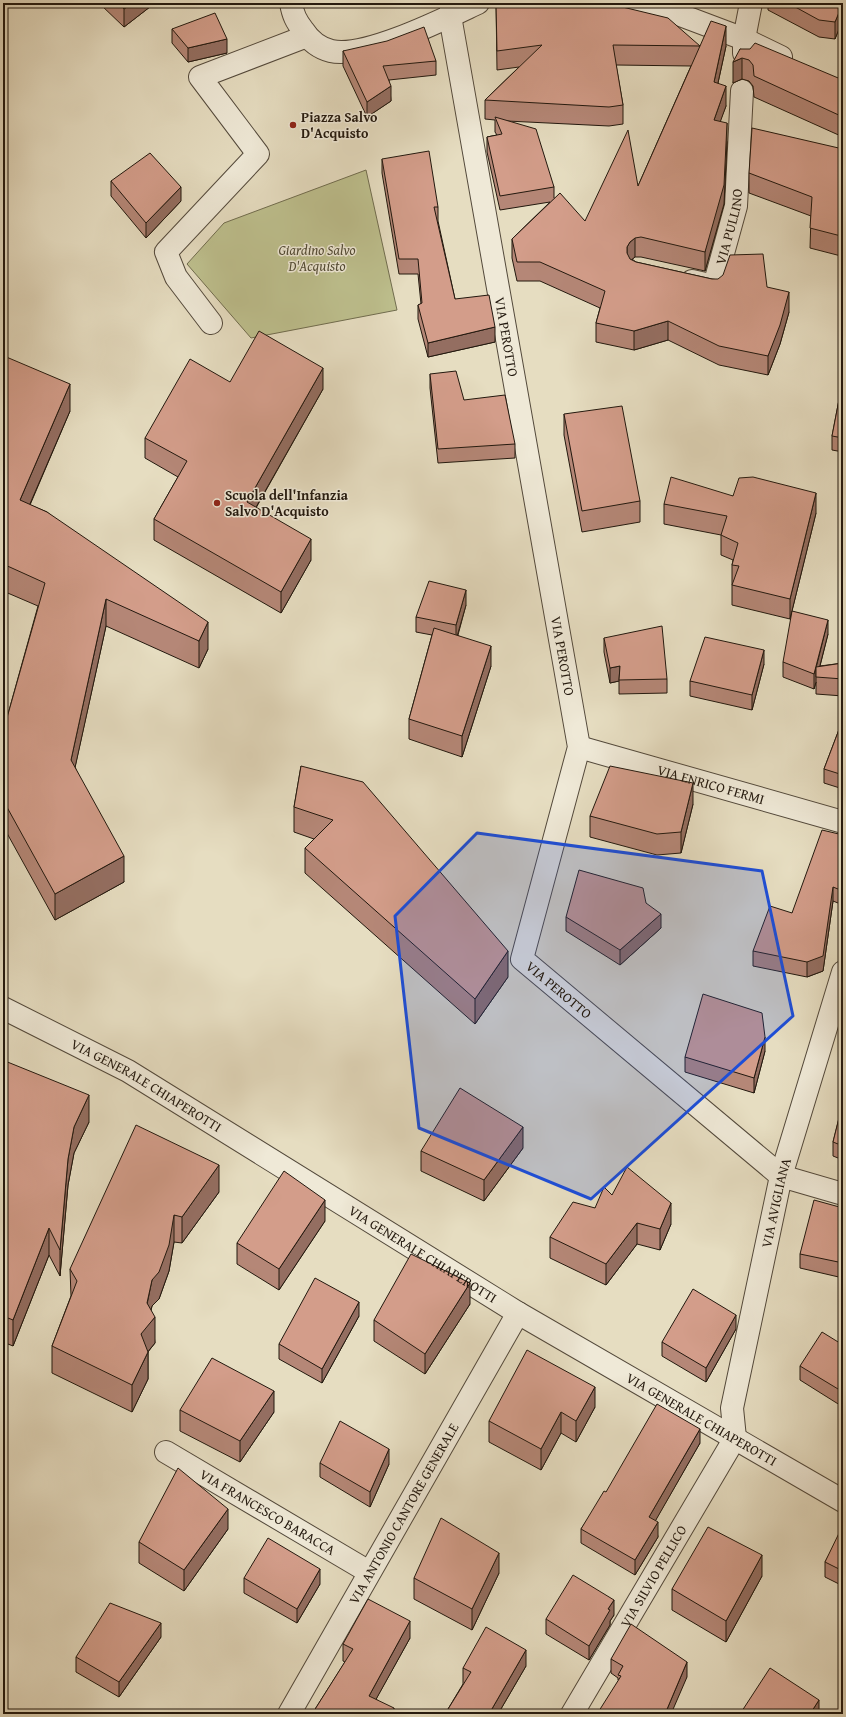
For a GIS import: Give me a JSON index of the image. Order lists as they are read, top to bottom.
{
  "streets": {
    "street": [
      "VIA PULLINO",
      "VIA PEROTTO",
      "VIA ENRICO FERMI",
      "VIA GENERALE CHIAPEROTTI",
      "VIA AVIGLIANA",
      "VIA FRANCESCO BARACCA",
      "VIA ANTONIO CANTORE GENERALE",
      "VIA SILVIO PELLICO"
    ]
  },
  "crossings": [
    ["VIA PEROTTO", "VIA ENRICO FERMI"],
    ["VIA PEROTTO", "VIA AVIGLIANA"],
    ["VIA GENERALE CHIAPEROTTI", "VIA AVIGLIANA"],
    ["VIA GENERALE CHIAPEROTTI", "VIA ANTONIO CANTORE GENERALE"],
    ["VIA GENERALE CHIAPEROTTI", "VIA SILVIO PELLICO"],
    ["VIA AVIGLIANA", "VIA SILVIO PELLICO"],
    ["VIA FRANCESCO BARACCA", "VIA ANTONIO CANTORE GENERALE"]
  ],
  "parks": ["Giardino Salvo D'Acquisto"],
  "places": ["Piazza Salvo D'Acquisto", "Scuola dell'Infanzia Salvo D'Acquisto"]
}
